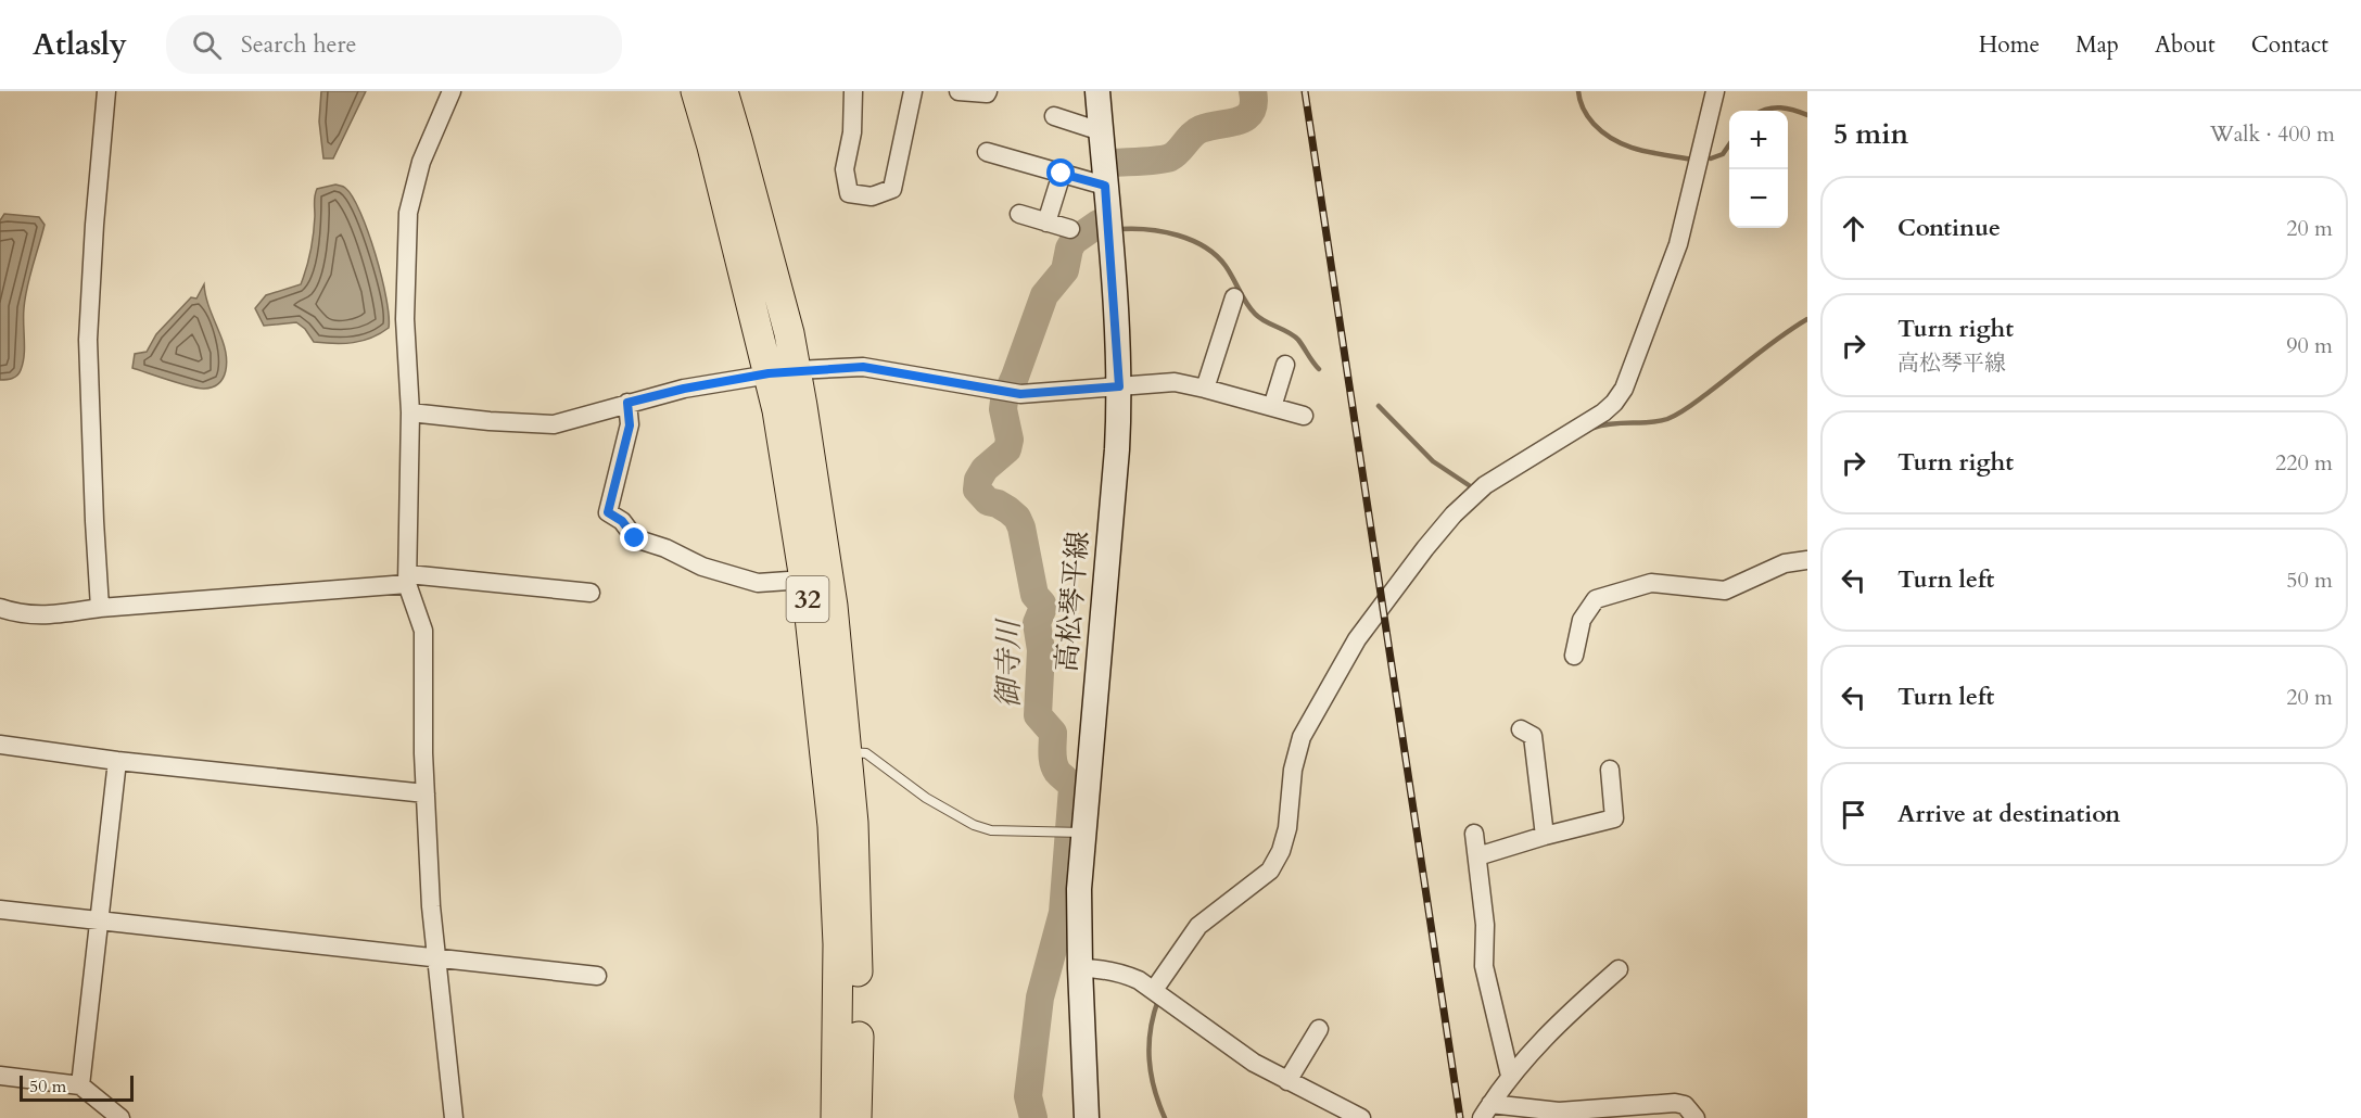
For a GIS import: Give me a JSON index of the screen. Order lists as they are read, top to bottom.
{
  "streets": {
    "highway": ["32"],
    "main road": ["高松琴平線"]
  },
  "water": ["御寺川"],
  "scale_bar": "50 m",
  "page": {
    "header": "Atlasly",
    "search": "Search here",
    "nav": [
      "Home",
      "Map",
      "About",
      "Contact"
    ],
    "heading": ["5 min", "Walk · 400 m"],
    "map_buttons": ["+", "−"],
    "list": [
      ["Continue", "20 m"],
      ["Turn right", "高松琴平線", "90 m"],
      ["Turn right", "220 m"],
      ["Turn left", "50 m"],
      ["Turn left", "20 m"],
      "Arrive at destination"
    ],
    "scale": "50 m"
  }
}
